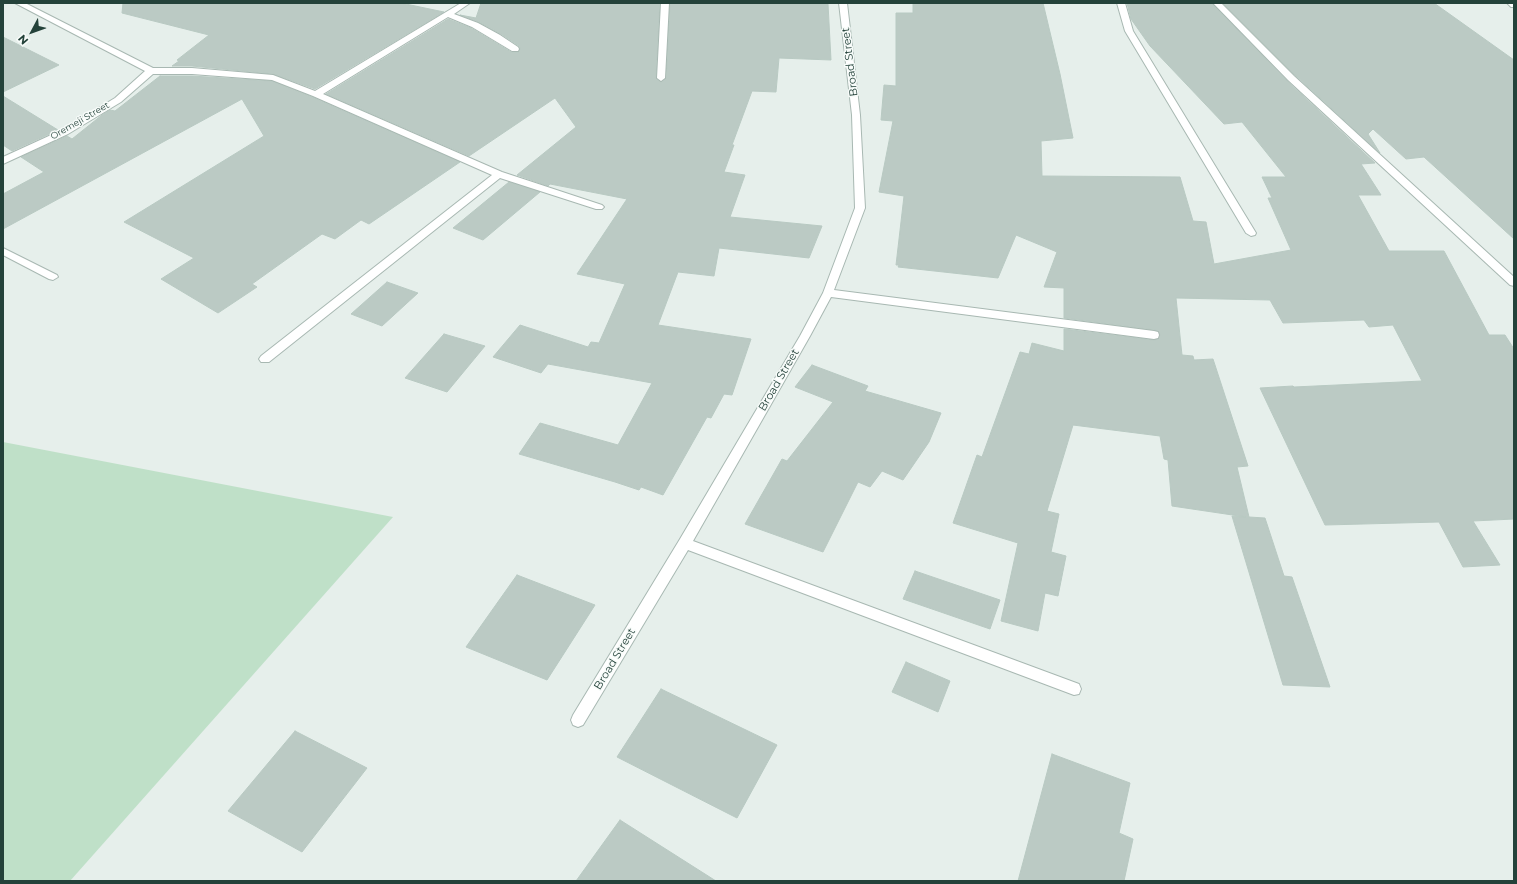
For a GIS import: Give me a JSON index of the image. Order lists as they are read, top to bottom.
{
  "streets": {
    "street": ["Broad Street", "Oremeji Street"]
  },
  "north": "bottom left"
}
